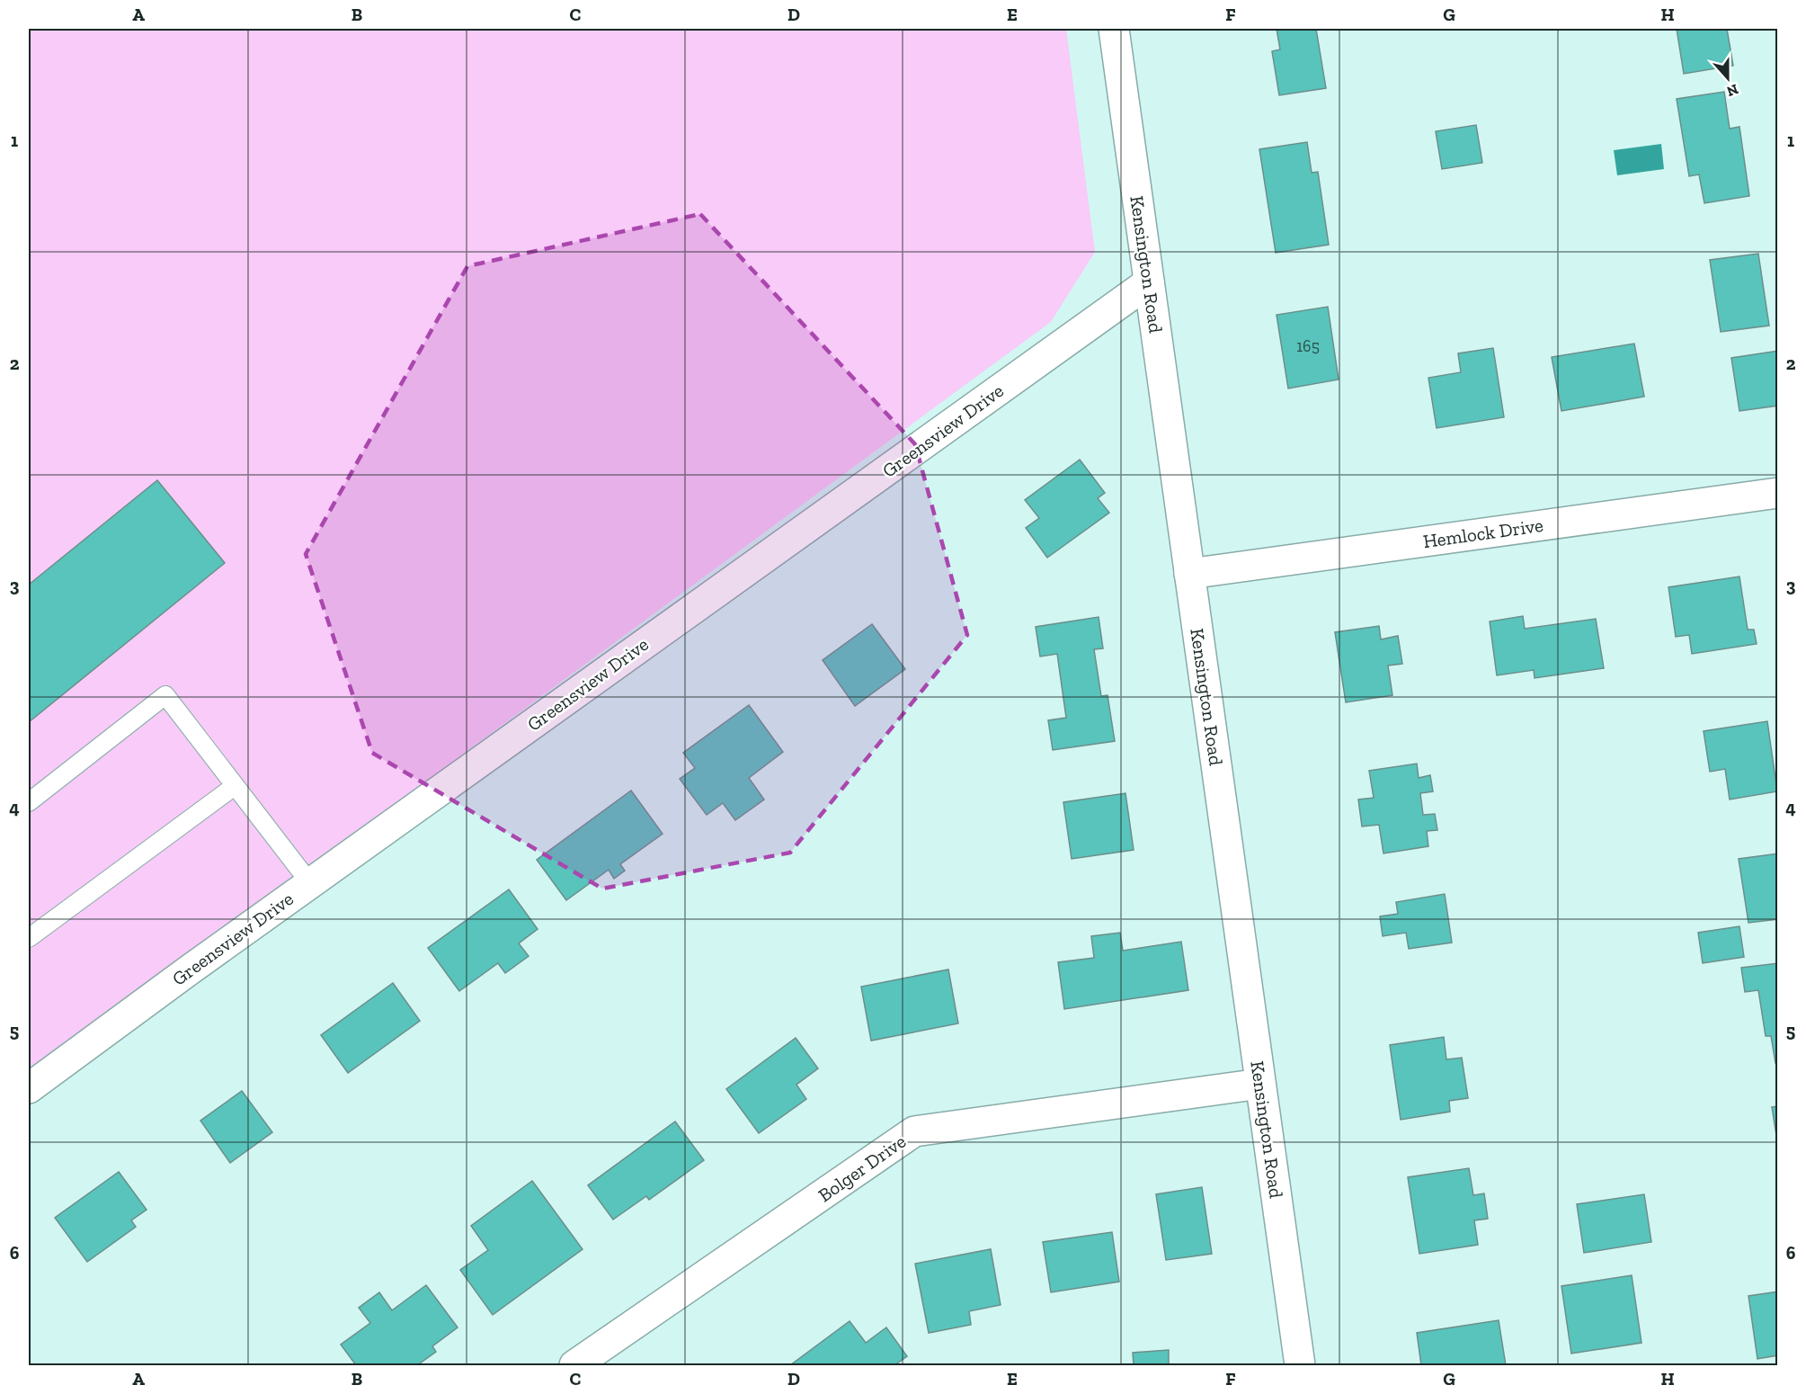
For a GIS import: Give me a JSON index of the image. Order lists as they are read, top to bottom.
{
  "streets": {
    "street": [
      "Kensington Road",
      "Greensview Drive",
      "Hemlock Drive",
      "Bolger Drive"
    ]
  },
  "crossings": [
    ["Kensington Road", "Greensview Drive"],
    ["Kensington Road", "Hemlock Drive"],
    ["Kensington Road", "Bolger Drive"]
  ],
  "house_numbers": ["165"],
  "north": "bottom",
  "grid": {
    "columns": [
      "A",
      "B",
      "C",
      "D",
      "E",
      "F",
      "G",
      "H"
    ],
    "rows": [
      "1",
      "2",
      "3",
      "4",
      "5",
      "6"
    ]
  }
}
